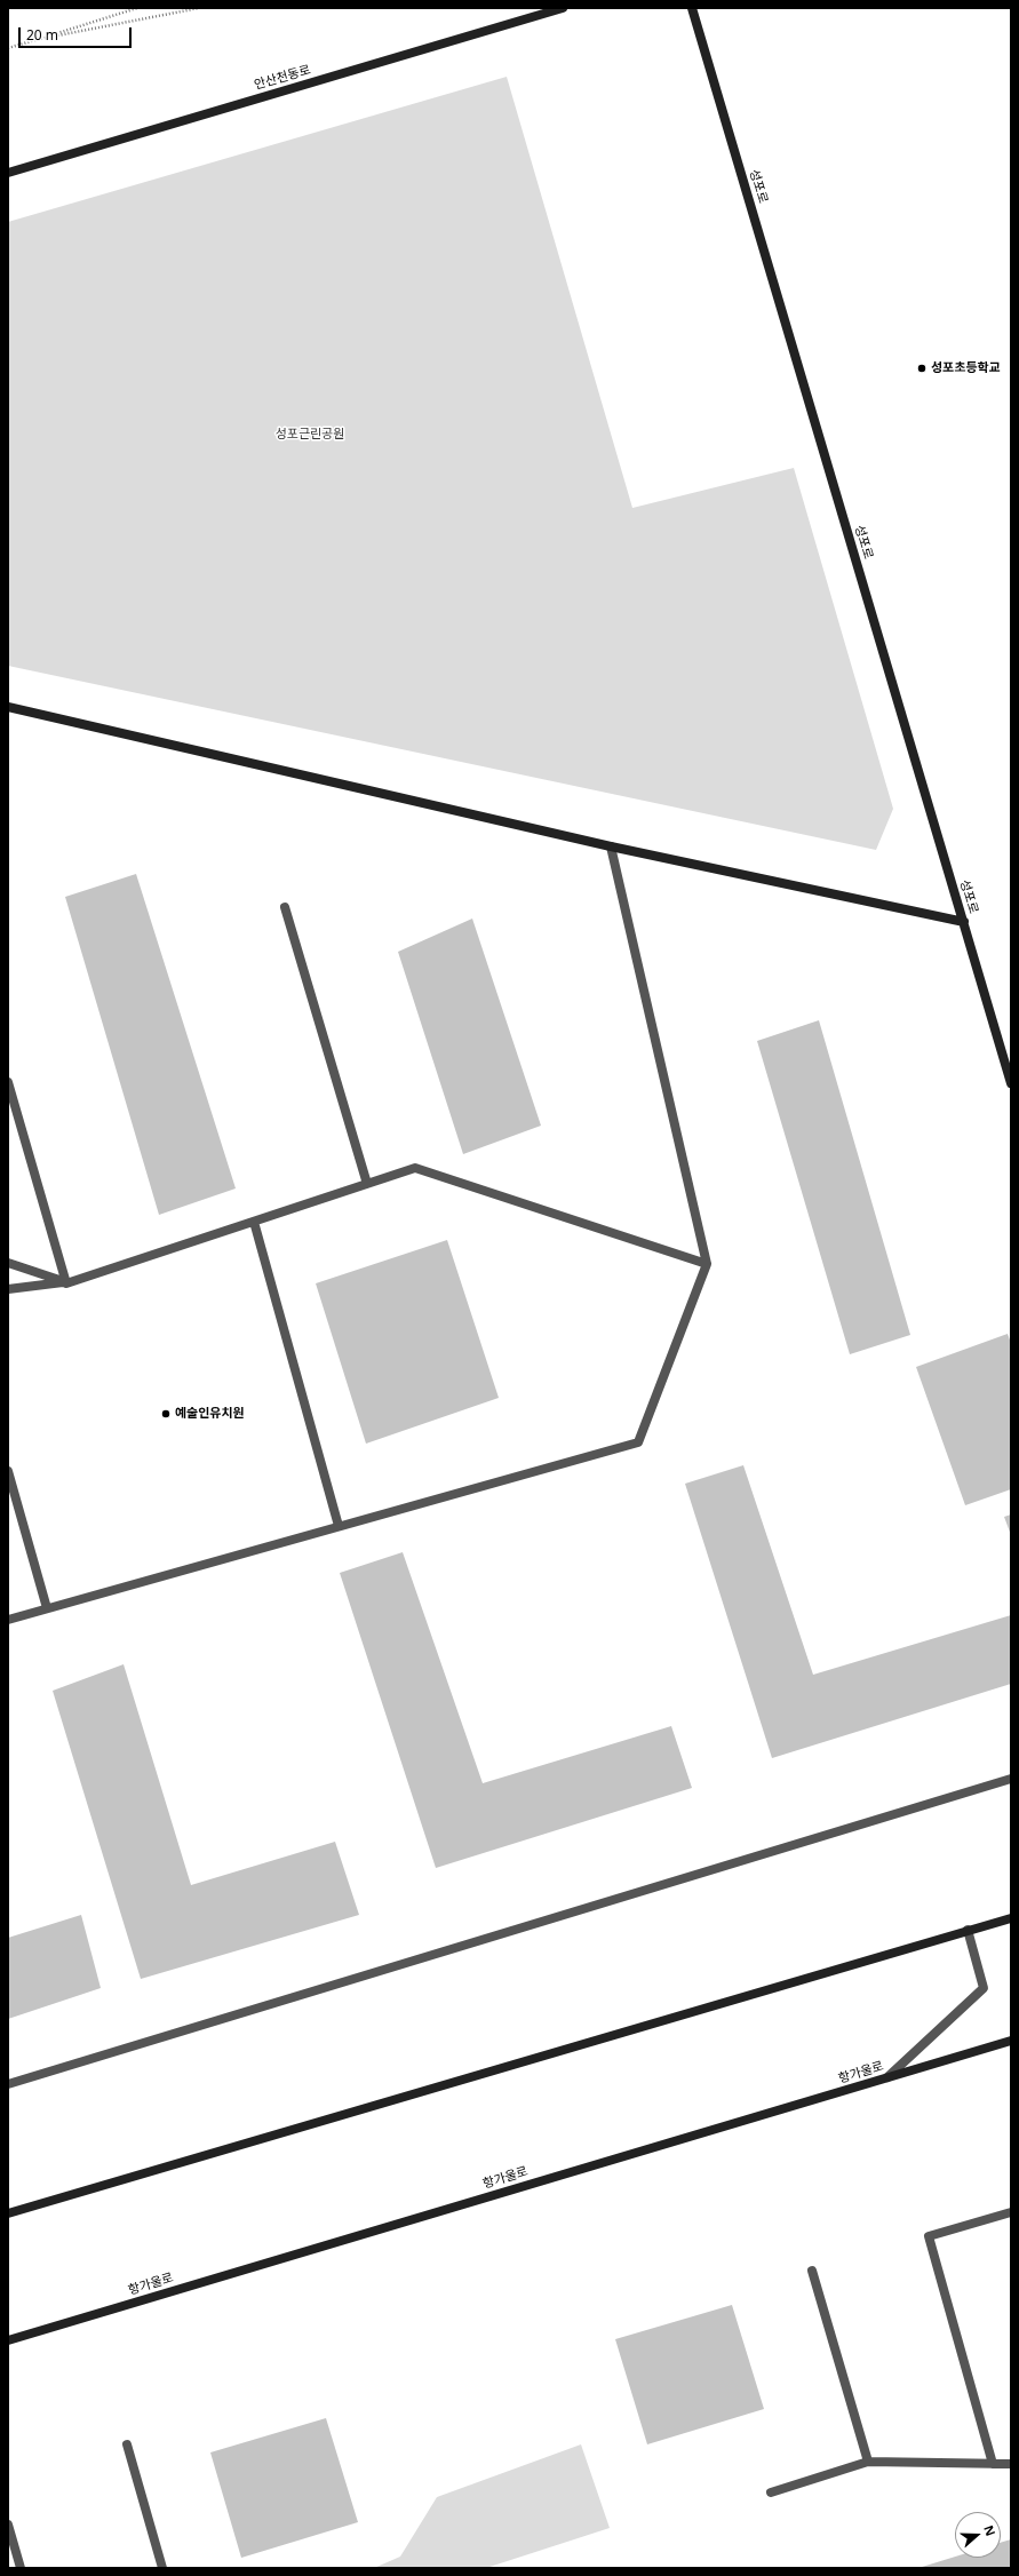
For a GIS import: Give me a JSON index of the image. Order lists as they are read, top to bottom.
{
  "streets": {
    "street": ["안산천동로", "성포로", "항가울로"]
  },
  "parks": ["성포근린공원"],
  "places": ["성포초등학교", "예술인유치원"],
  "scale_bar": "20 m",
  "north": "right"
}
